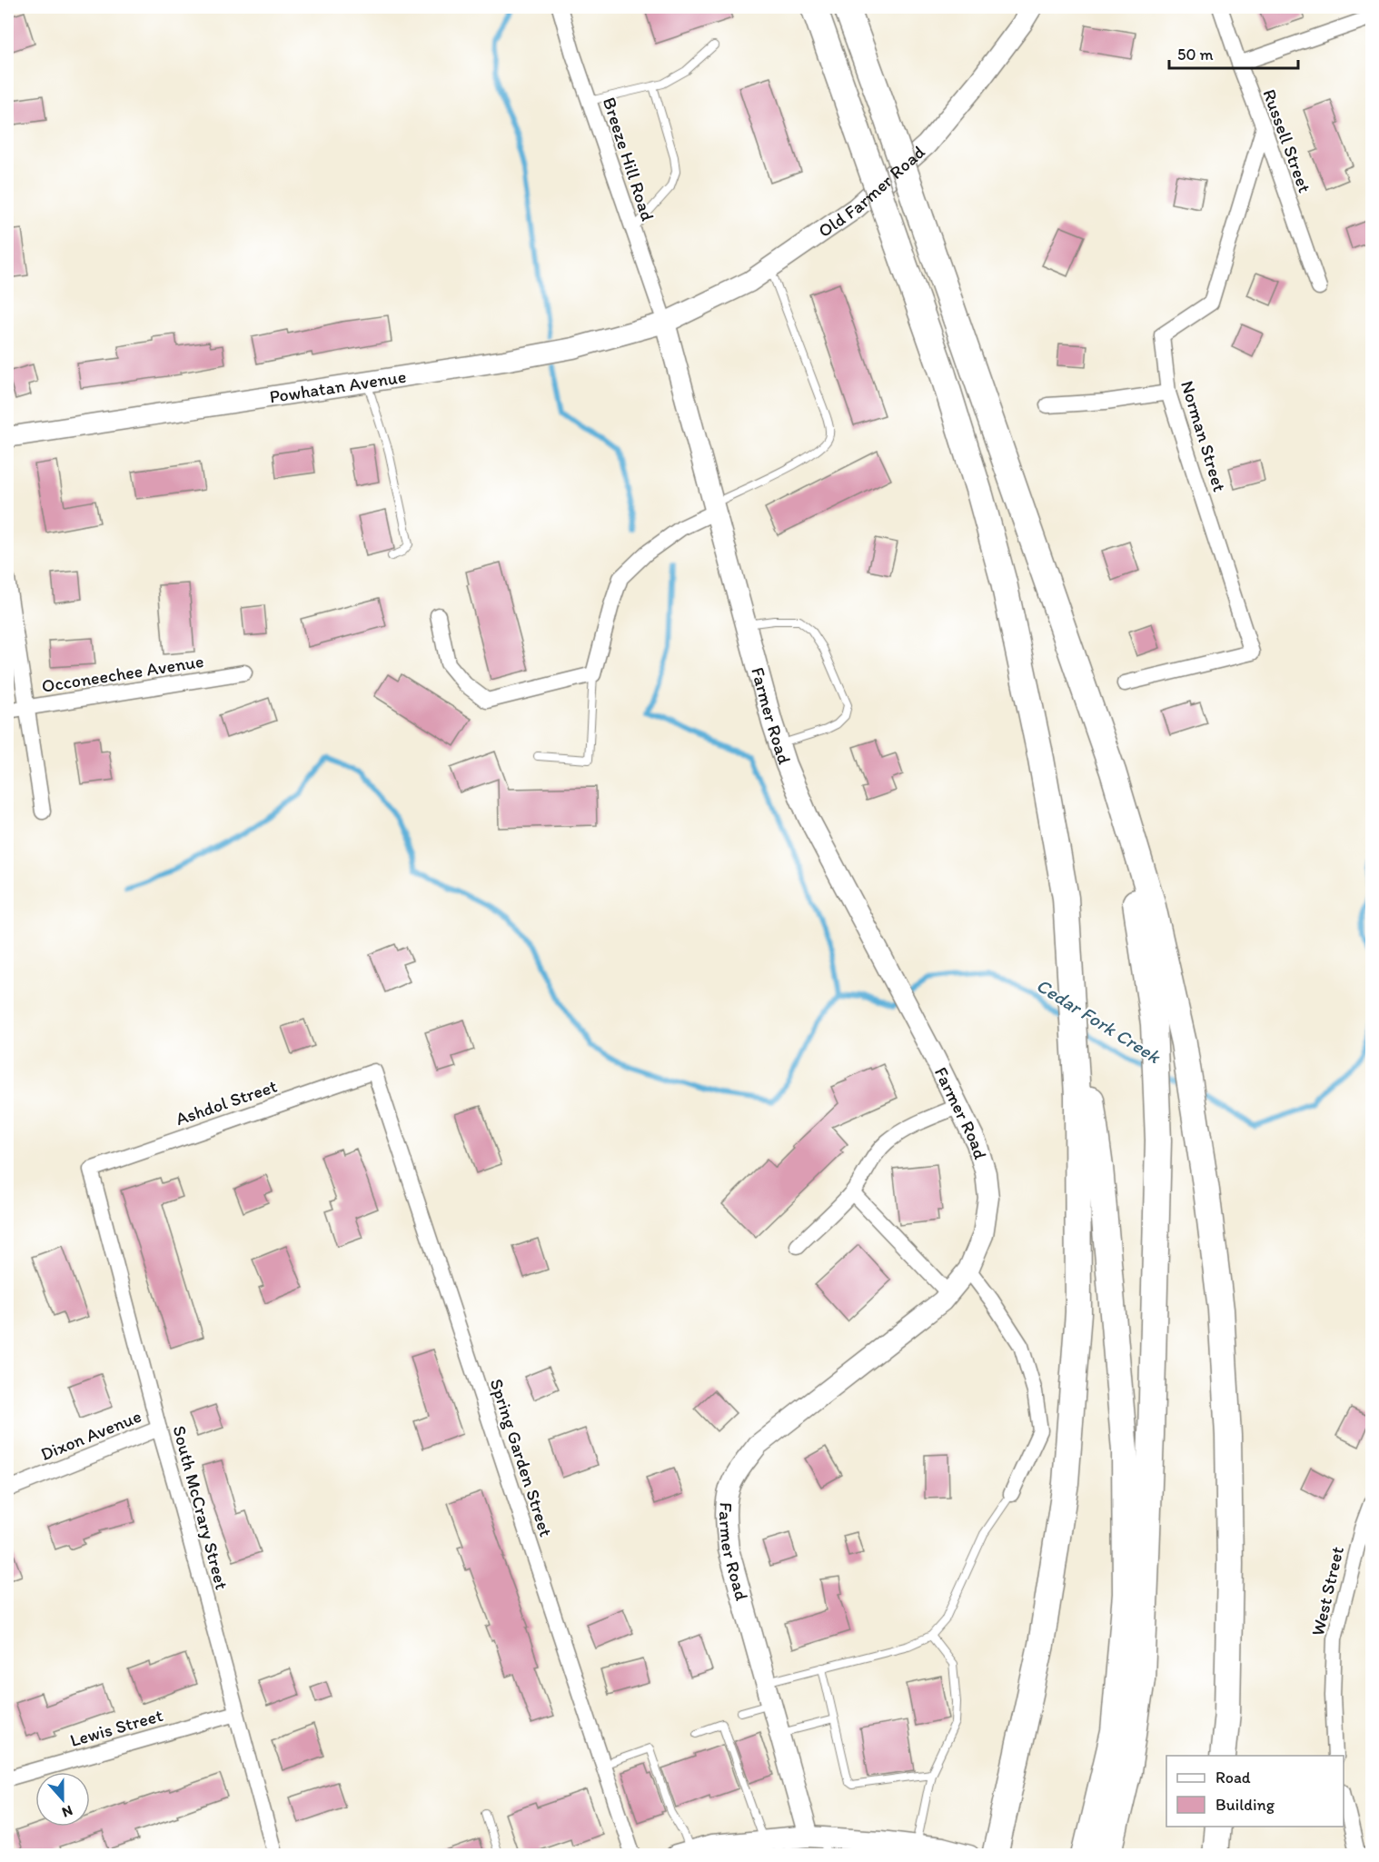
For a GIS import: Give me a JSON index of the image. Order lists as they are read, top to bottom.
{
  "streets": {
    "street": [
      "Russell Street",
      "Breeze Hill Road",
      "Old Farmer Road",
      "Powhatan Avenue",
      "Norman Street",
      "Occoneechee Avenue",
      "Farmer Road",
      "Ashdol Street",
      "Dixon Avenue",
      "Spring Garden Street",
      "South McCrary Street",
      "West Street",
      "Lewis Street"
    ]
  },
  "crossings": [
    ["Russell Street", "Norman Street"],
    ["Breeze Hill Road", "Old Farmer Road"],
    ["Breeze Hill Road", "Powhatan Avenue"],
    ["Breeze Hill Road", "Farmer Road"],
    ["Old Farmer Road", "Powhatan Avenue"],
    ["Old Farmer Road", "Farmer Road"],
    ["Powhatan Avenue", "Farmer Road"],
    ["Ashdol Street", "Spring Garden Street"],
    ["Ashdol Street", "South McCrary Street"],
    ["Dixon Avenue", "South McCrary Street"],
    ["South McCrary Street", "Lewis Street"]
  ],
  "water": ["Cedar Fork Creek"],
  "legend": ["Road", "Building"],
  "scale_bar": "50 m",
  "north": "bottom"
}
